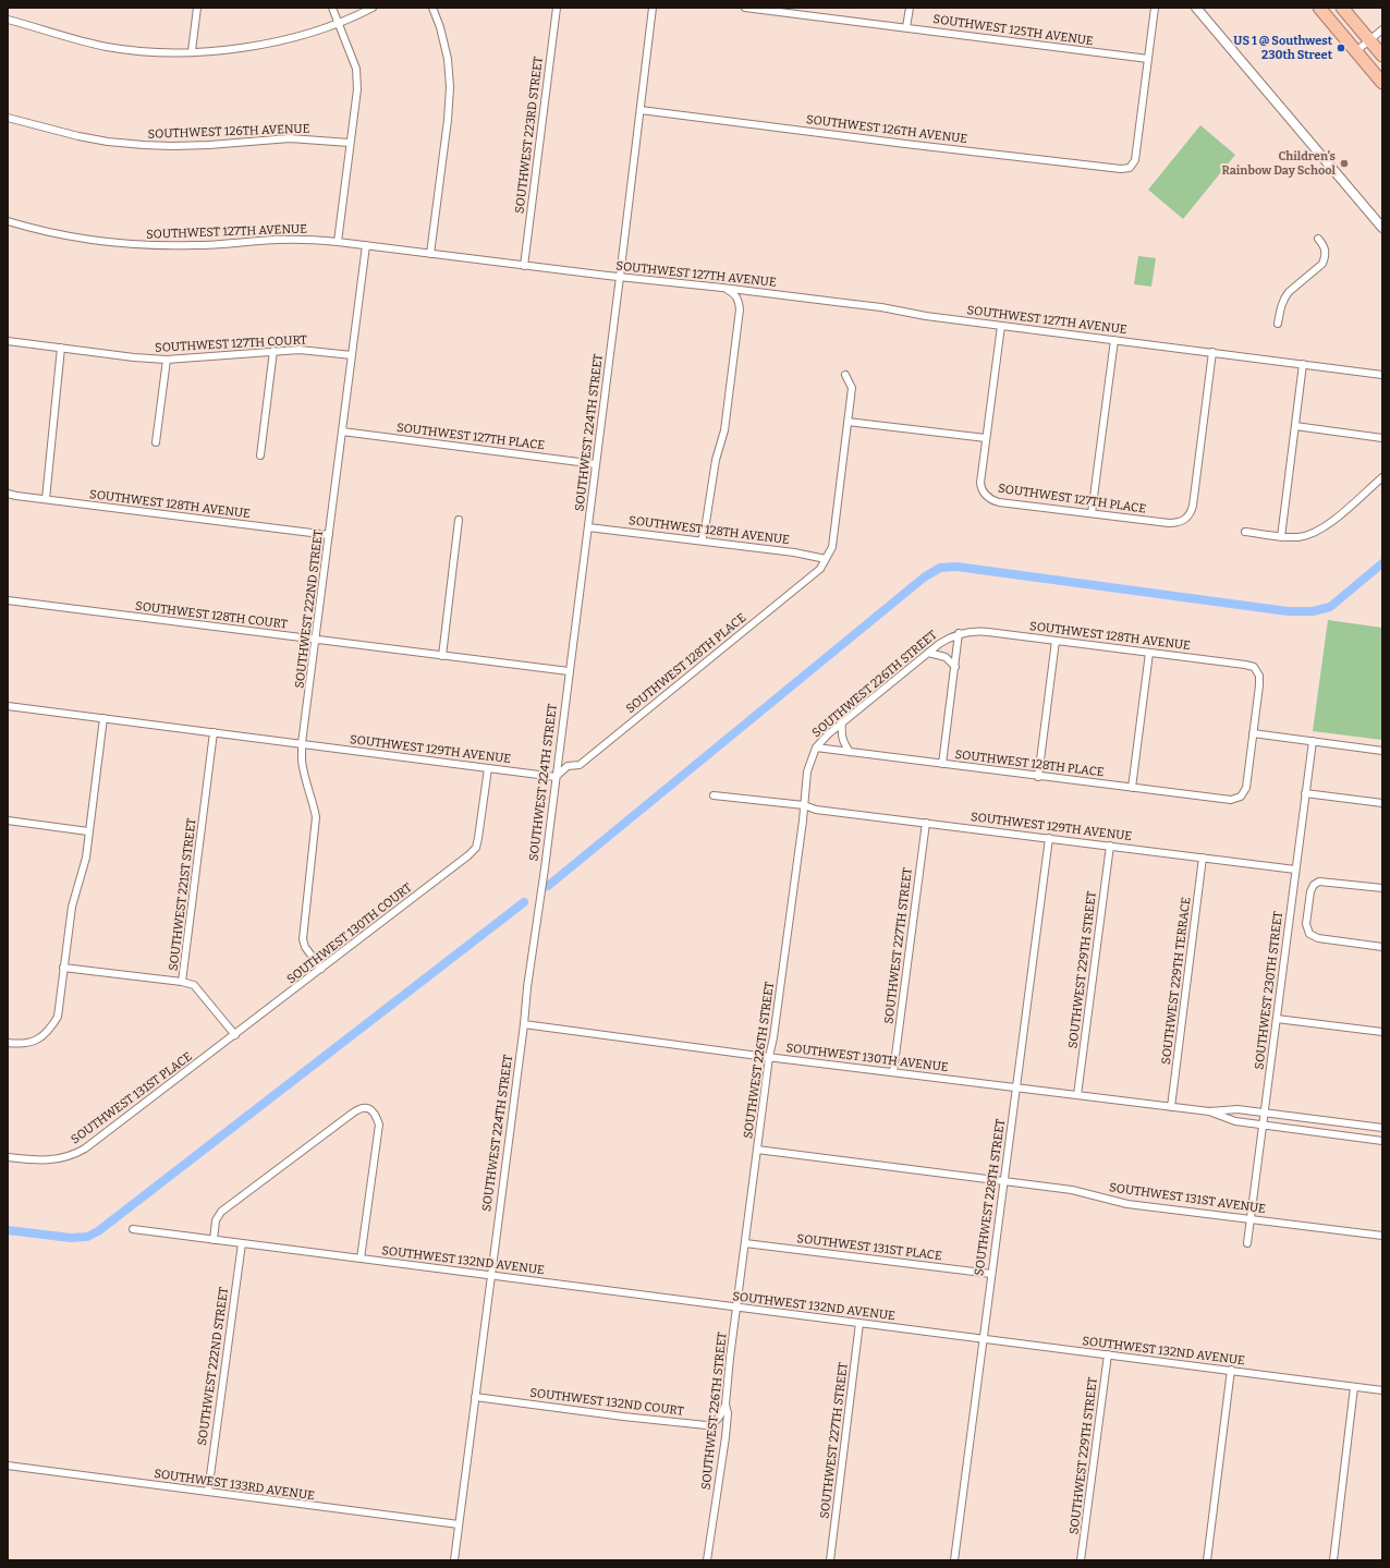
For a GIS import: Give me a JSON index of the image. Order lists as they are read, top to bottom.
{
  "streets": {
    "street": [
      "SOUTHWEST 125TH AVENUE",
      "SOUTHWEST 126TH AVENUE",
      "SOUTHWEST 223RD STREET",
      "SOUTHWEST 127TH AVENUE",
      "SOUTHWEST 127TH COURT",
      "SOUTHWEST 224TH STREET",
      "SOUTHWEST 127TH PLACE",
      "SOUTHWEST 128TH AVENUE",
      "SOUTHWEST 222ND STREET",
      "SOUTHWEST 128TH COURT",
      "SOUTHWEST 128TH PLACE",
      "SOUTHWEST 226TH STREET",
      "SOUTHWEST 129TH AVENUE",
      "SOUTHWEST 221ST STREET",
      "SOUTHWEST 130TH COURT",
      "SOUTHWEST 227TH STREET",
      "SOUTHWEST 229TH STREET",
      "SOUTHWEST 229TH TERRACE",
      "SOUTHWEST 230TH STREET",
      "SOUTHWEST 130TH AVENUE",
      "SOUTHWEST 131ST PLACE",
      "SOUTHWEST 228TH STREET",
      "SOUTHWEST 131ST AVENUE",
      "SOUTHWEST 132ND AVENUE",
      "SOUTHWEST 132ND COURT",
      "SOUTHWEST 133RD AVENUE"
    ]
  },
  "crossings": [
    ["SOUTHWEST 125TH AVENUE", "SOUTHWEST 126TH AVENUE"],
    ["SOUTHWEST 126TH AVENUE", "SOUTHWEST 224TH STREET"],
    ["SOUTHWEST 223RD STREET", "SOUTHWEST 127TH AVENUE"],
    ["SOUTHWEST 127TH AVENUE", "SOUTHWEST 224TH STREET"],
    ["SOUTHWEST 127TH AVENUE", "SOUTHWEST 127TH PLACE"],
    ["SOUTHWEST 127TH AVENUE", "SOUTHWEST 222ND STREET"],
    ["SOUTHWEST 127TH COURT", "SOUTHWEST 222ND STREET"],
    ["SOUTHWEST 224TH STREET", "SOUTHWEST 127TH PLACE"],
    ["SOUTHWEST 224TH STREET", "SOUTHWEST 128TH AVENUE"],
    ["SOUTHWEST 224TH STREET", "SOUTHWEST 128TH COURT"],
    ["SOUTHWEST 224TH STREET", "SOUTHWEST 128TH PLACE"],
    ["SOUTHWEST 224TH STREET", "SOUTHWEST 129TH AVENUE"],
    ["SOUTHWEST 224TH STREET", "SOUTHWEST 130TH AVENUE"],
    ["SOUTHWEST 224TH STREET", "SOUTHWEST 132ND AVENUE"],
    ["SOUTHWEST 224TH STREET", "SOUTHWEST 132ND COURT"],
    ["SOUTHWEST 224TH STREET", "SOUTHWEST 133RD AVENUE"],
    ["SOUTHWEST 127TH PLACE", "SOUTHWEST 222ND STREET"],
    ["SOUTHWEST 128TH AVENUE", "SOUTHWEST 222ND STREET"],
    ["SOUTHWEST 128TH AVENUE", "SOUTHWEST 128TH PLACE"],
    ["SOUTHWEST 128TH AVENUE", "SOUTHWEST 226TH STREET"],
    ["SOUTHWEST 222ND STREET", "SOUTHWEST 128TH COURT"],
    ["SOUTHWEST 222ND STREET", "SOUTHWEST 129TH AVENUE"],
    ["SOUTHWEST 222ND STREET", "SOUTHWEST 130TH COURT"],
    ["SOUTHWEST 222ND STREET", "SOUTHWEST 132ND AVENUE"],
    ["SOUTHWEST 222ND STREET", "SOUTHWEST 133RD AVENUE"],
    ["SOUTHWEST 128TH PLACE", "SOUTHWEST 226TH STREET"],
    ["SOUTHWEST 128TH PLACE", "SOUTHWEST 129TH AVENUE"],
    ["SOUTHWEST 226TH STREET", "SOUTHWEST 129TH AVENUE"],
    ["SOUTHWEST 226TH STREET", "SOUTHWEST 130TH AVENUE"],
    ["SOUTHWEST 226TH STREET", "SOUTHWEST 131ST PLACE"],
    ["SOUTHWEST 226TH STREET", "SOUTHWEST 131ST AVENUE"],
    ["SOUTHWEST 226TH STREET", "SOUTHWEST 132ND AVENUE"],
    ["SOUTHWEST 226TH STREET", "SOUTHWEST 132ND COURT"],
    ["SOUTHWEST 129TH AVENUE", "SOUTHWEST 130TH COURT"],
    ["SOUTHWEST 129TH AVENUE", "SOUTHWEST 227TH STREET"],
    ["SOUTHWEST 129TH AVENUE", "SOUTHWEST 229TH STREET"],
    ["SOUTHWEST 129TH AVENUE", "SOUTHWEST 229TH TERRACE"],
    ["SOUTHWEST 129TH AVENUE", "SOUTHWEST 230TH STREET"],
    ["SOUTHWEST 129TH AVENUE", "SOUTHWEST 228TH STREET"],
    ["SOUTHWEST 221ST STREET", "SOUTHWEST 130TH COURT"],
    ["SOUTHWEST 221ST STREET", "SOUTHWEST 131ST PLACE"],
    ["SOUTHWEST 130TH COURT", "SOUTHWEST 131ST PLACE"],
    ["SOUTHWEST 227TH STREET", "SOUTHWEST 130TH AVENUE"],
    ["SOUTHWEST 227TH STREET", "SOUTHWEST 132ND AVENUE"],
    ["SOUTHWEST 229TH STREET", "SOUTHWEST 130TH AVENUE"],
    ["SOUTHWEST 229TH STREET", "SOUTHWEST 132ND AVENUE"],
    ["SOUTHWEST 229TH TERRACE", "SOUTHWEST 130TH AVENUE"],
    ["SOUTHWEST 230TH STREET", "SOUTHWEST 130TH AVENUE"],
    ["SOUTHWEST 230TH STREET", "SOUTHWEST 131ST AVENUE"],
    ["SOUTHWEST 130TH AVENUE", "SOUTHWEST 228TH STREET"],
    ["SOUTHWEST 131ST PLACE", "SOUTHWEST 228TH STREET"],
    ["SOUTHWEST 228TH STREET", "SOUTHWEST 131ST AVENUE"],
    ["SOUTHWEST 228TH STREET", "SOUTHWEST 132ND AVENUE"]
  ],
  "places": ["US 1 @ Southwest 230th Street", "Children's Rainbow Day School"]
}
